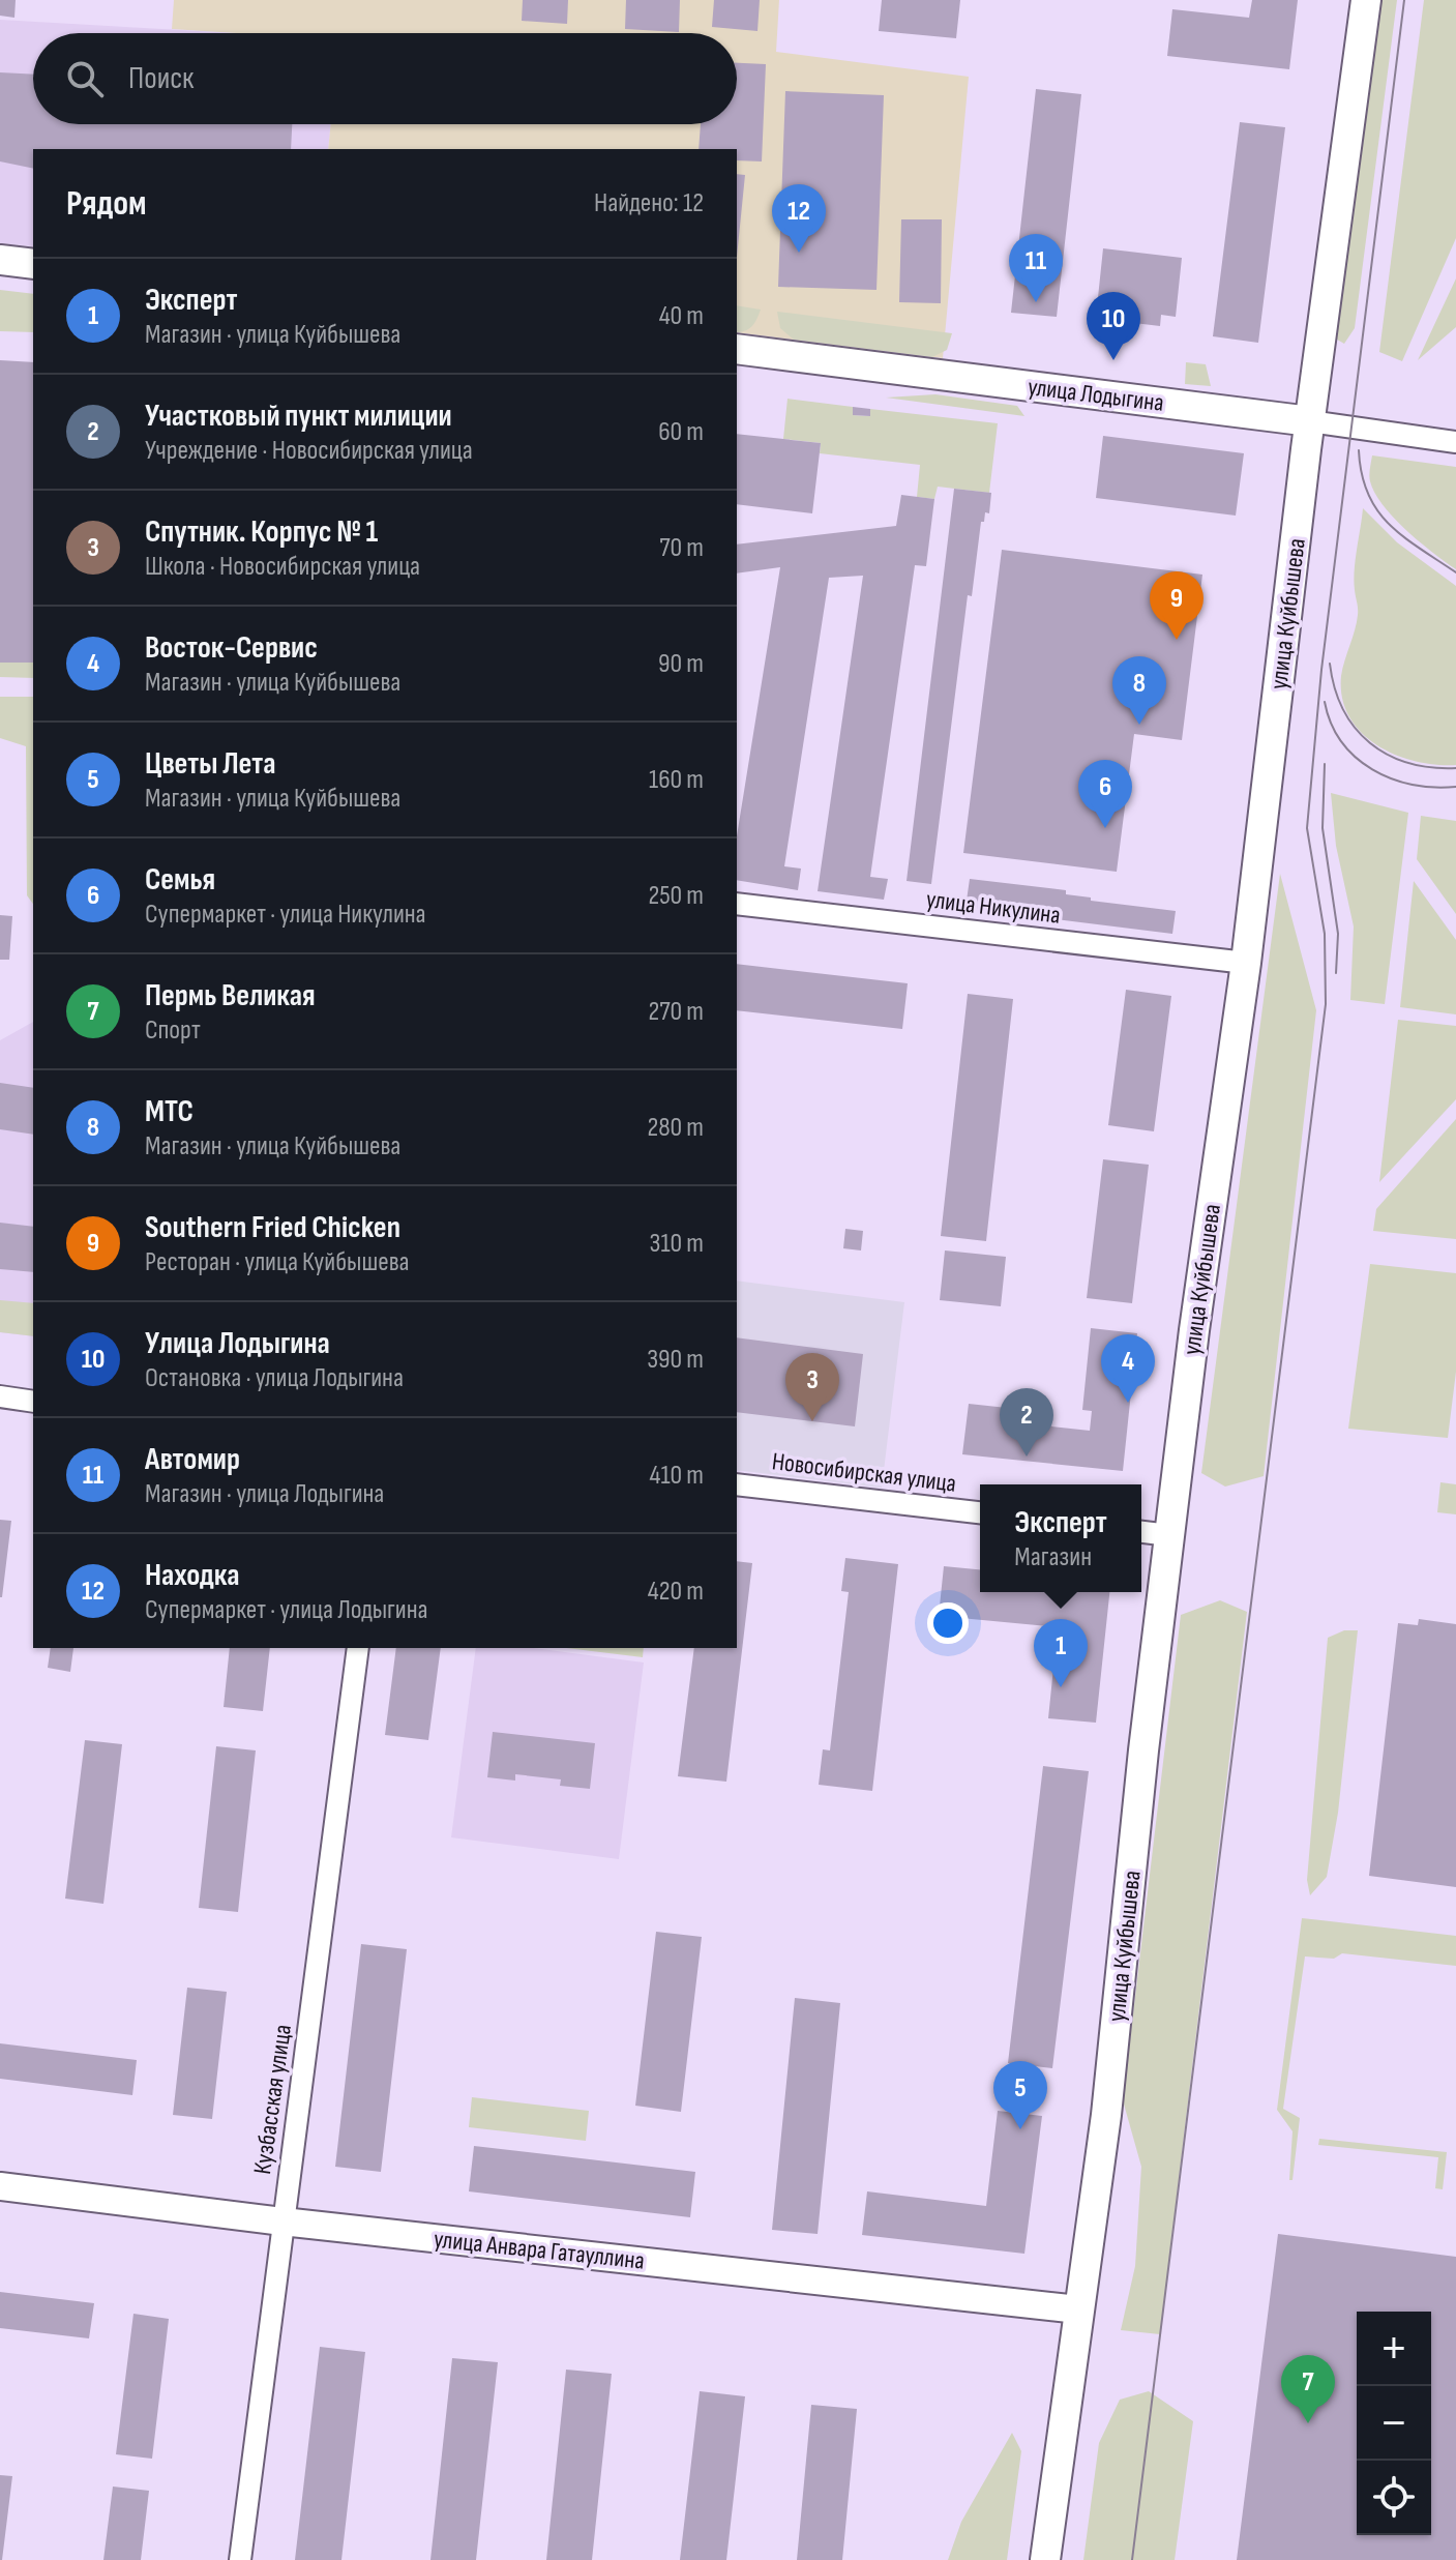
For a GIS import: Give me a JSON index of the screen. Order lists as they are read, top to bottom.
{
  "streets": {
    "main road": ["улица Лодыгина", "улица Куйбышева"],
    "street": [
      "улица Никулина",
      "Новосибирская улица",
      "Кузбасская улица",
      "улица Анвара Гатауллина"
    ]
  },
  "crossings": [
    ["улица Лодыгина", "улица Куйбышева"],
    ["улица Куйбышева", "улица Никулина"],
    ["улица Куйбышева", "улица Анвара Гатауллина"],
    ["Кузбасская улица", "улица Анвара Гатауллина"]
  ],
  "page": {
    "search": "Поиск",
    "heading": ["Рядом", "Найдено: 12"],
    "pins": [
      "12",
      "11",
      "10",
      "9",
      "8",
      "6",
      "4",
      "3",
      "2",
      "1",
      "5",
      "7"
    ],
    "list": [
      {
        "mark": "1",
        "name": "Эксперт",
        "note": "Магазин · улица Куйбышева",
        "value": "40 m"
      },
      {
        "mark": "2",
        "name": "Участковый пункт милиции",
        "note": "Учреждение · Новосибирская улица",
        "value": "60 m"
      },
      {
        "mark": "3",
        "name": "Спутник. Корпус № 1",
        "note": "Школа · Новосибирская улица",
        "value": "70 m"
      },
      {
        "mark": "4",
        "name": "Восток-Сервис",
        "note": "Магазин · улица Куйбышева",
        "value": "90 m"
      },
      {
        "mark": "5",
        "name": "Цветы Лета",
        "note": "Магазин · улица Куйбышева",
        "value": "160 m"
      },
      {
        "mark": "6",
        "name": "Семья",
        "note": "Супермаркет · улица Никулина",
        "value": "250 m"
      },
      {
        "mark": "7",
        "name": "Пермь Великая",
        "note": "Спорт",
        "value": "270 m"
      },
      {
        "mark": "8",
        "name": "МТС",
        "note": "Магазин · улица Куйбышева",
        "value": "280 m"
      },
      {
        "mark": "9",
        "name": "Southern Fried Chicken",
        "note": "Ресторан · улица Куйбышева",
        "value": "310 m"
      },
      {
        "mark": "10",
        "name": "Улица Лодыгина",
        "note": "Остановка · улица Лодыгина",
        "value": "390 m"
      },
      {
        "mark": "11",
        "name": "Автомир",
        "note": "Магазин · улица Лодыгина",
        "value": "410 m"
      },
      {
        "mark": "12",
        "name": "Находка",
        "note": "Супермаркет · улица Лодыгина",
        "value": "420 m"
      }
    ],
    "popup": ["Эксперт", "Магазин"],
    "map_buttons": ["+", "−"]
  }
}
